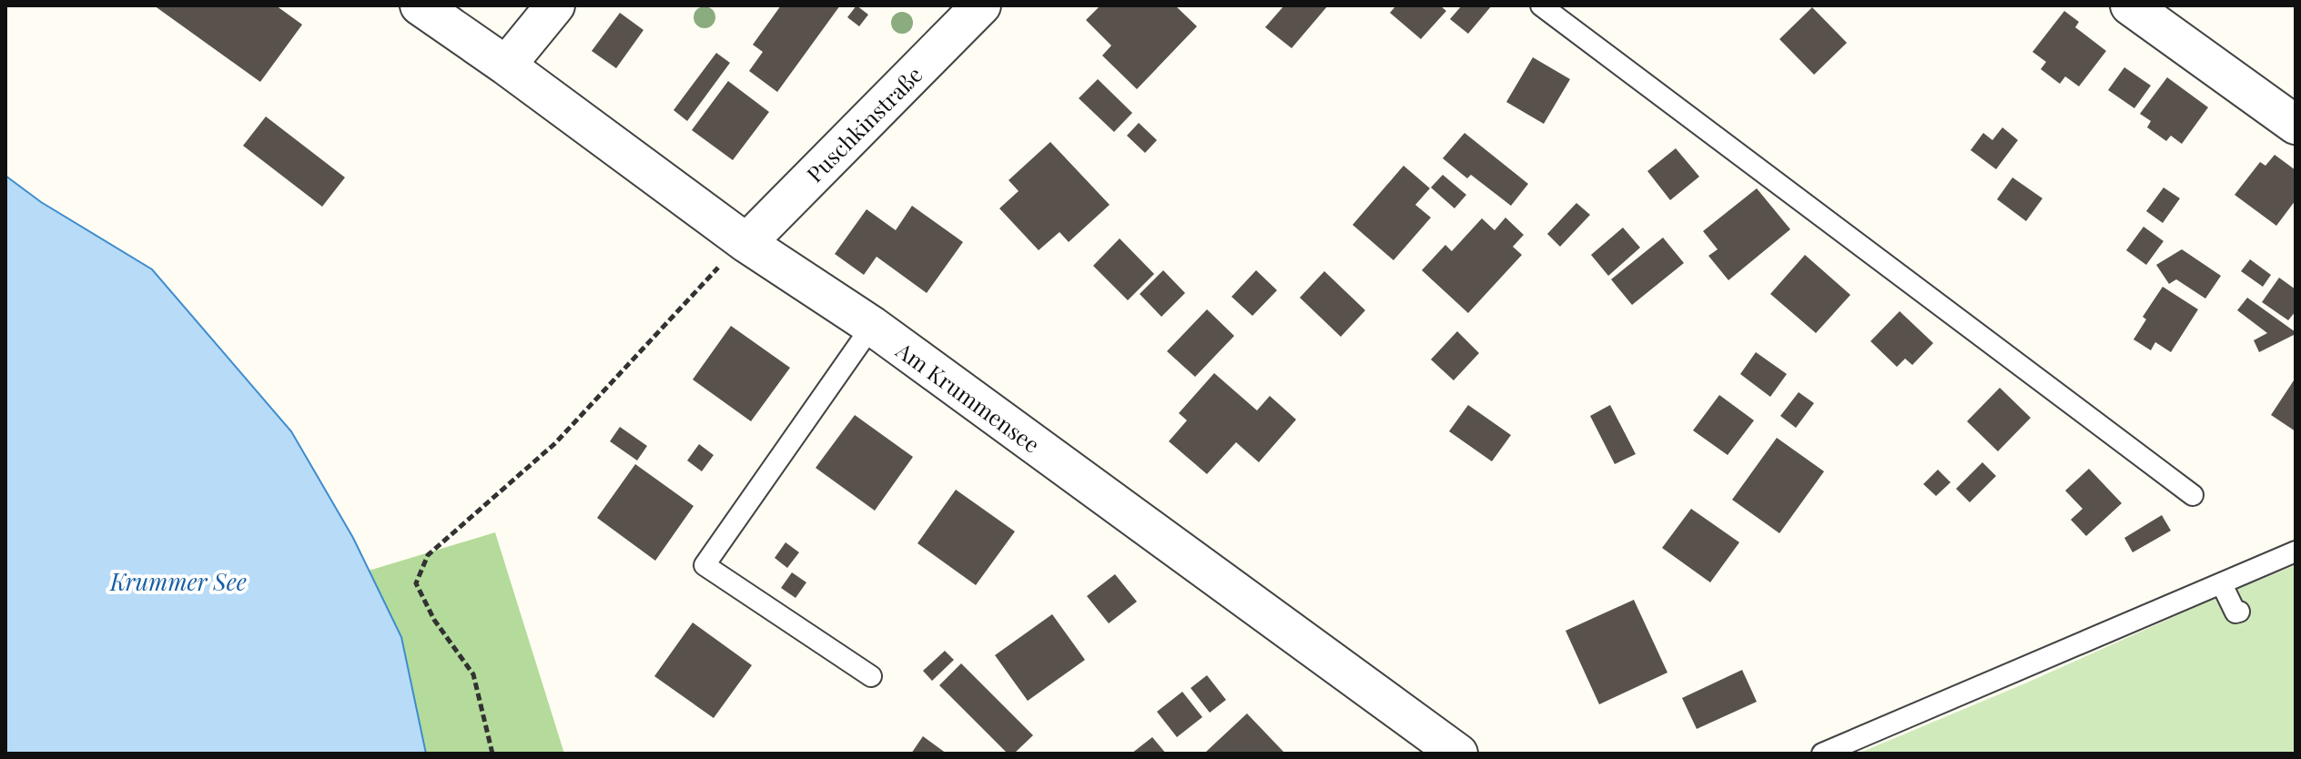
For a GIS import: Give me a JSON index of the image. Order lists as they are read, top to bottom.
{
  "streets": {
    "street": ["Puschkinstraße", "Am Krummensee"]
  },
  "crossings": [
    ["Puschkinstraße", "Am Krummensee"]
  ],
  "water": ["Krummer See"]
}
